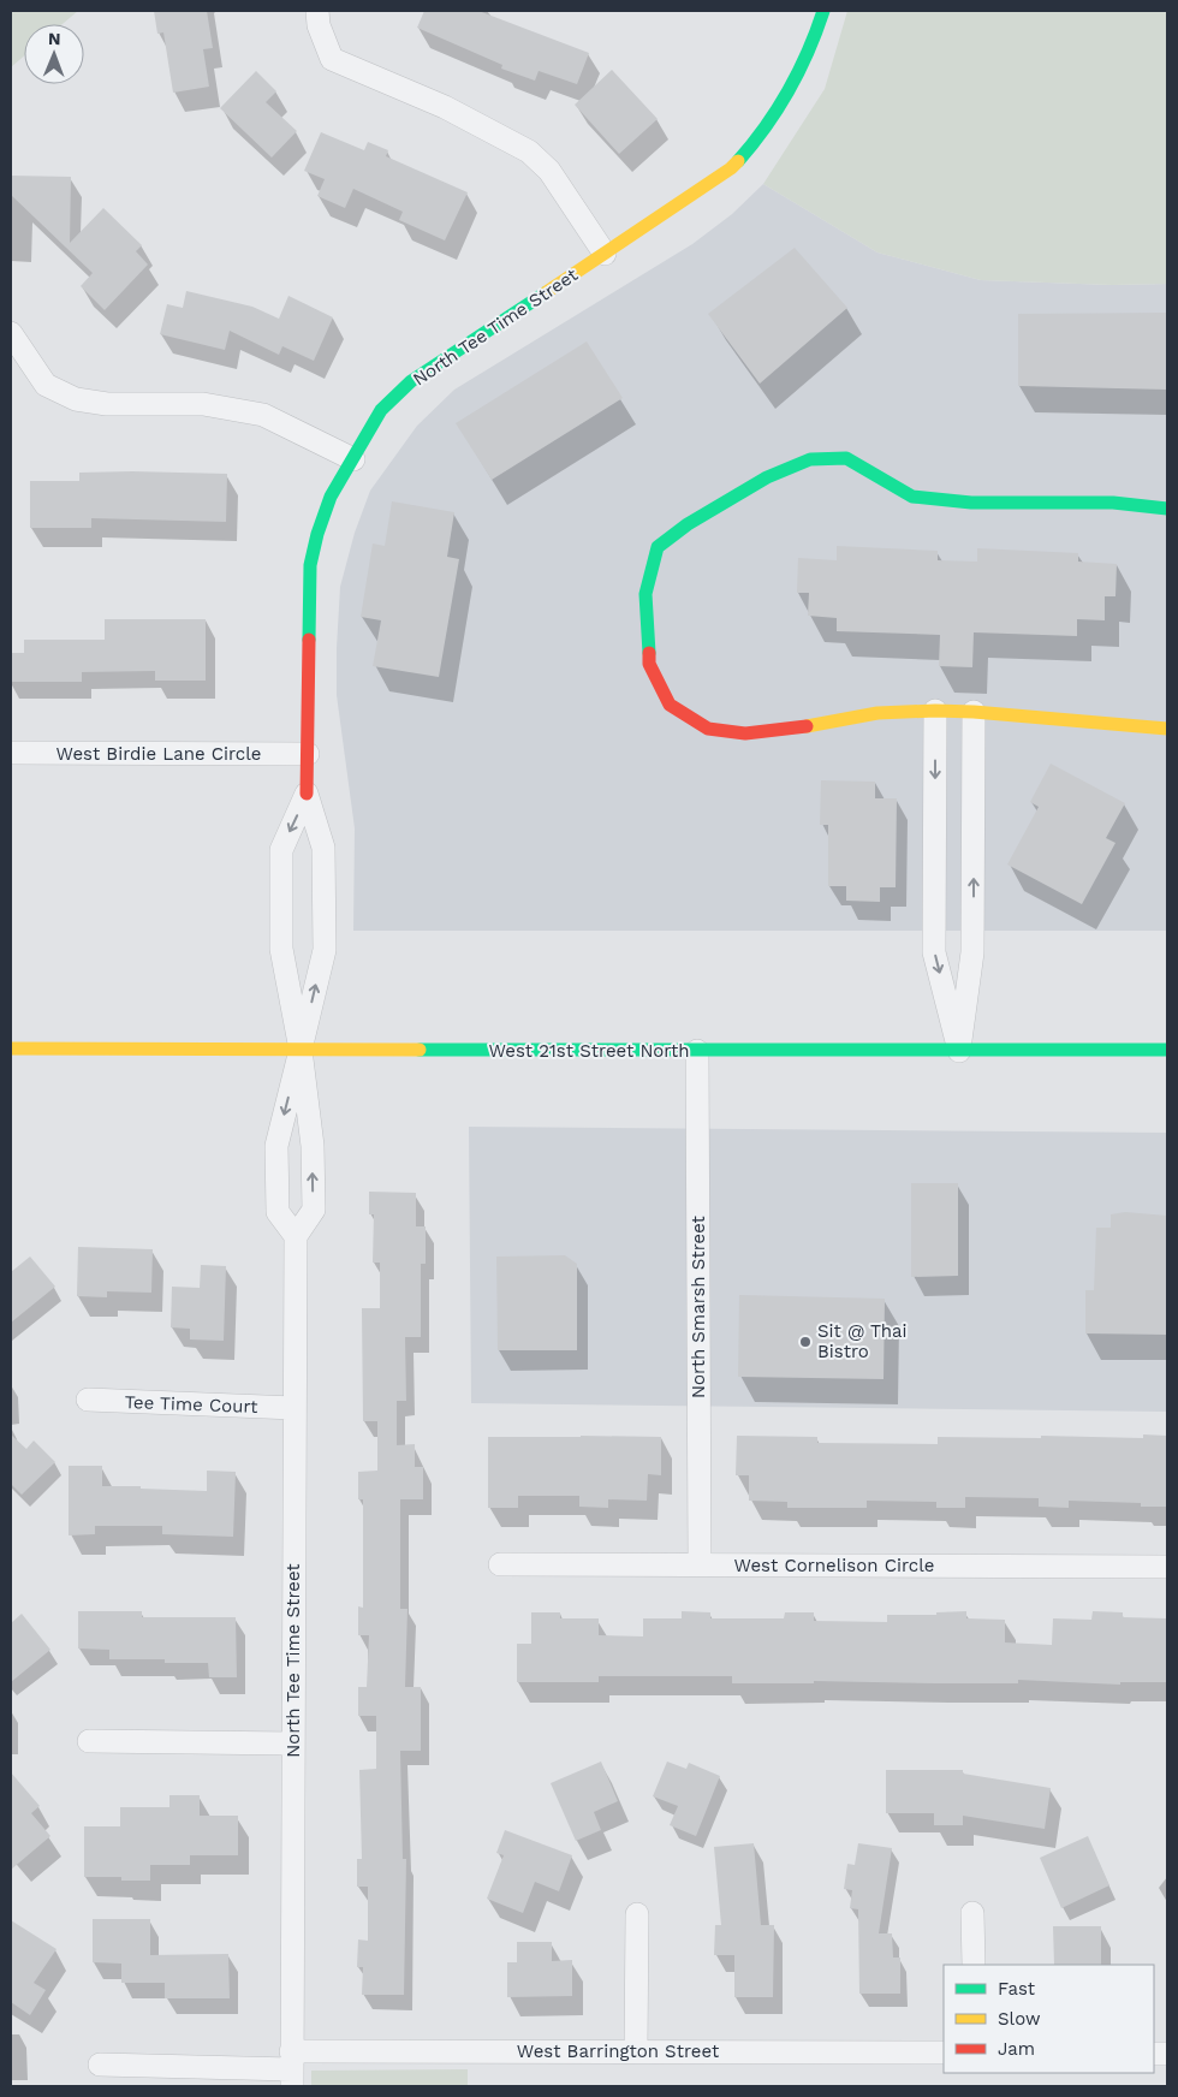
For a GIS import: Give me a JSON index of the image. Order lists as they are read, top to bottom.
{
  "streets": {
    "street": [
      "North Tee Time Street",
      "West Birdie Lane Circle",
      "West 21st Street North",
      "North Smarsh Street",
      "Tee Time Court",
      "West Cornelison Circle",
      "West Barrington Street"
    ]
  },
  "crossings": [
    ["North Tee Time Street", "West Birdie Lane Circle"],
    ["North Tee Time Street", "West 21st Street North"],
    ["North Tee Time Street", "Tee Time Court"],
    ["North Tee Time Street", "West Barrington Street"],
    ["West 21st Street North", "North Smarsh Street"],
    ["North Smarsh Street", "West Cornelison Circle"]
  ],
  "places": ["Sit @ Thai Bistro"],
  "legend": ["Fast", "Slow", "Jam"],
  "north": "top"
}
